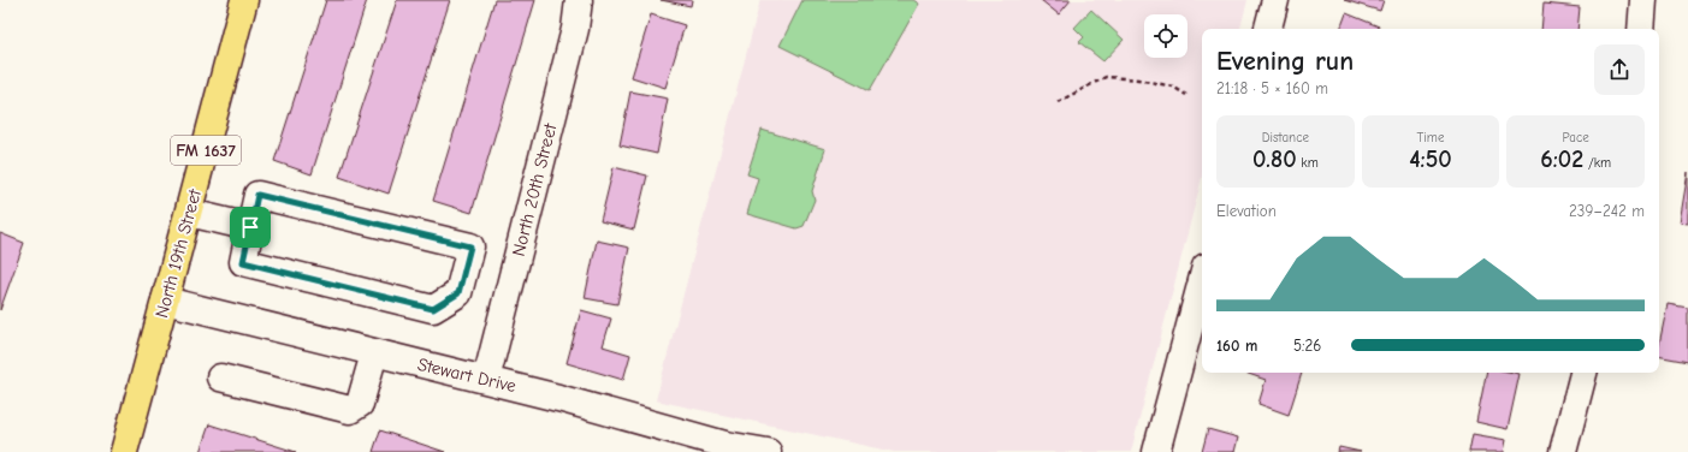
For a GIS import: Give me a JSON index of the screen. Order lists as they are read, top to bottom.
{
  "streets": {
    "main road": ["FM 1637", "North 19th Street"],
    "street": ["North 20th Street", "Stewart Drive"]
  },
  "crossings": [
    ["North 20th Street", "Stewart Drive"],
    ["North 19th Street", "Stewart Drive"]
  ],
  "page": {
    "heading": ["Evening run", "21:18 · 5 × 160 m"],
    "stats": [
      ["Distance", "0.80 km"],
      ["Time", "4:50"],
      ["Pace", "6:02 /km"]
    ],
    "chart": ["Elevation", "239–242 m"],
    "list": [
      {
        "name": "160 m",
        "note": "5:26"
      }
    ]
  }
}
